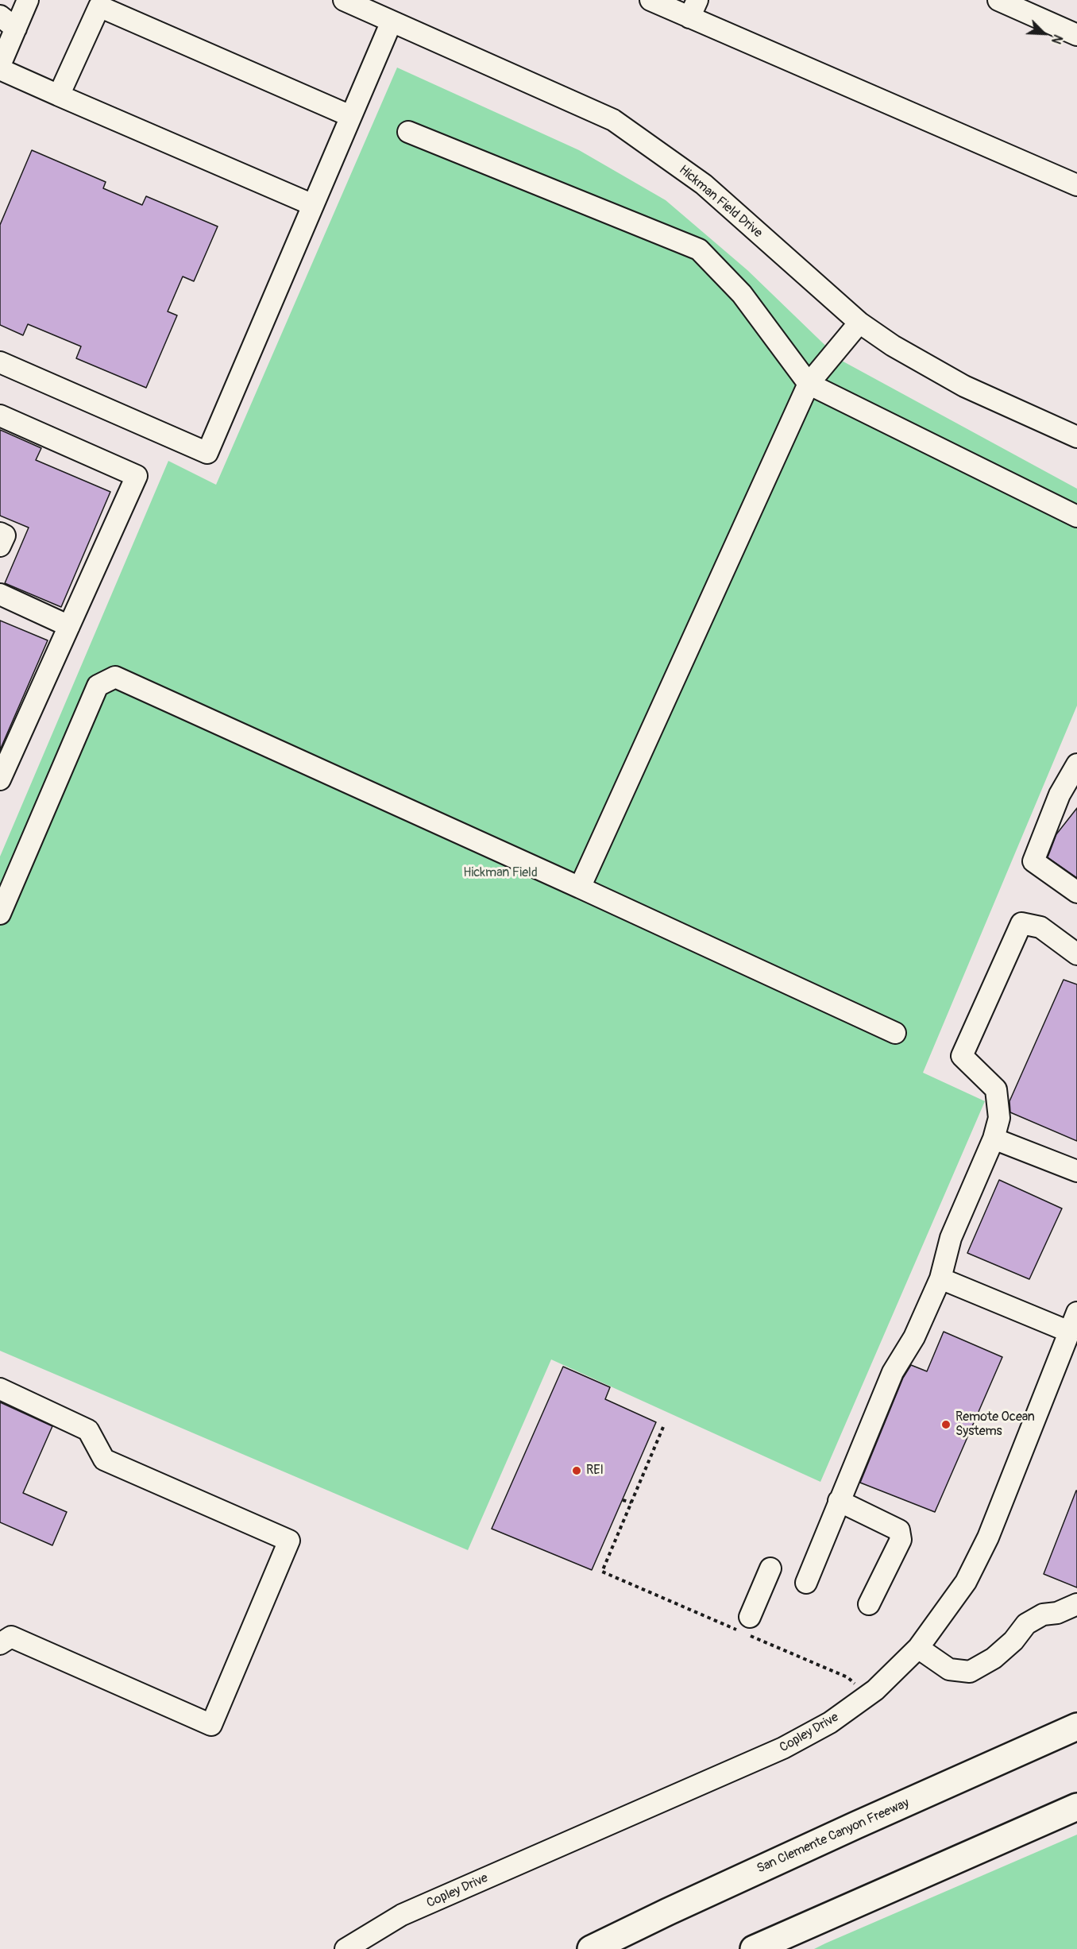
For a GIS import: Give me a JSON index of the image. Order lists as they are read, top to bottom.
{
  "streets": {
    "highway": ["San Clemente Canyon Freeway"],
    "street": ["Hickman Field Drive", "Copley Drive"]
  },
  "parks": ["Hickman Field"],
  "places": ["Remote Ocean Systems", "REI"],
  "north": "bottom right"
}
